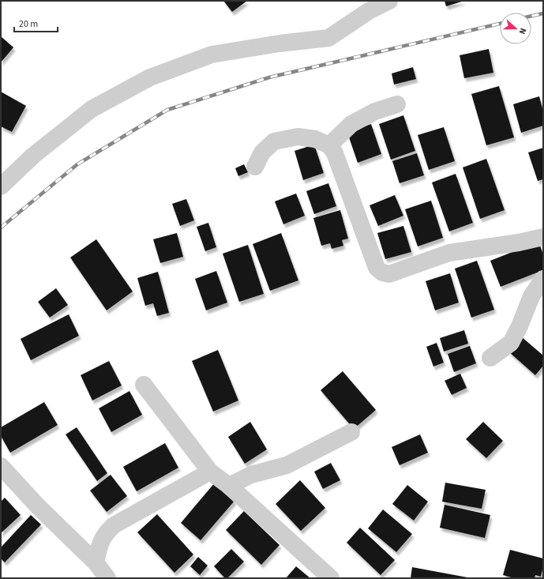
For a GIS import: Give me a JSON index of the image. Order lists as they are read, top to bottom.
{
  "scale_bar": "20 m",
  "north": "right"
}
